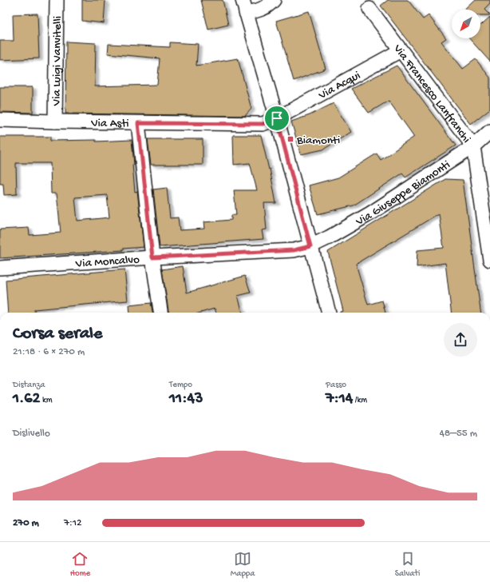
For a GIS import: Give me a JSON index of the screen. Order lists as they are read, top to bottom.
{
  "streets": {
    "street": [
      "Via Luigi Vanvitelli",
      "Via Acqui",
      "Via Francesco Lanfranchi",
      "Via Asti",
      "Via Giuseppe Biamonti",
      "Via Moncalvo"
    ]
  },
  "crossings": [
    ["Via Luigi Vanvitelli", "Via Asti"],
    ["Via Acqui", "Via Francesco Lanfranchi"],
    ["Via Acqui", "Via Asti"],
    ["Via Francesco Lanfranchi", "Via Giuseppe Biamonti"],
    ["Via Giuseppe Biamonti", "Via Moncalvo"]
  ],
  "places": {
    "transit": ["Biamonti"]
  },
  "north": "bottom left",
  "page": {
    "heading": ["Corsa serale", "21:18 · 6 × 270 m"],
    "stats": [
      ["Distanza", "1.62 km"],
      ["Tempo", "11:43"],
      ["Passo", "7:14 /km"]
    ],
    "chart": ["Dislivello", "48–55 m"],
    "list": [
      {
        "name": "270 m",
        "note": "7:12"
      }
    ],
    "tabs": ["Home", "Mappa", "Salvati"]
  }
}
